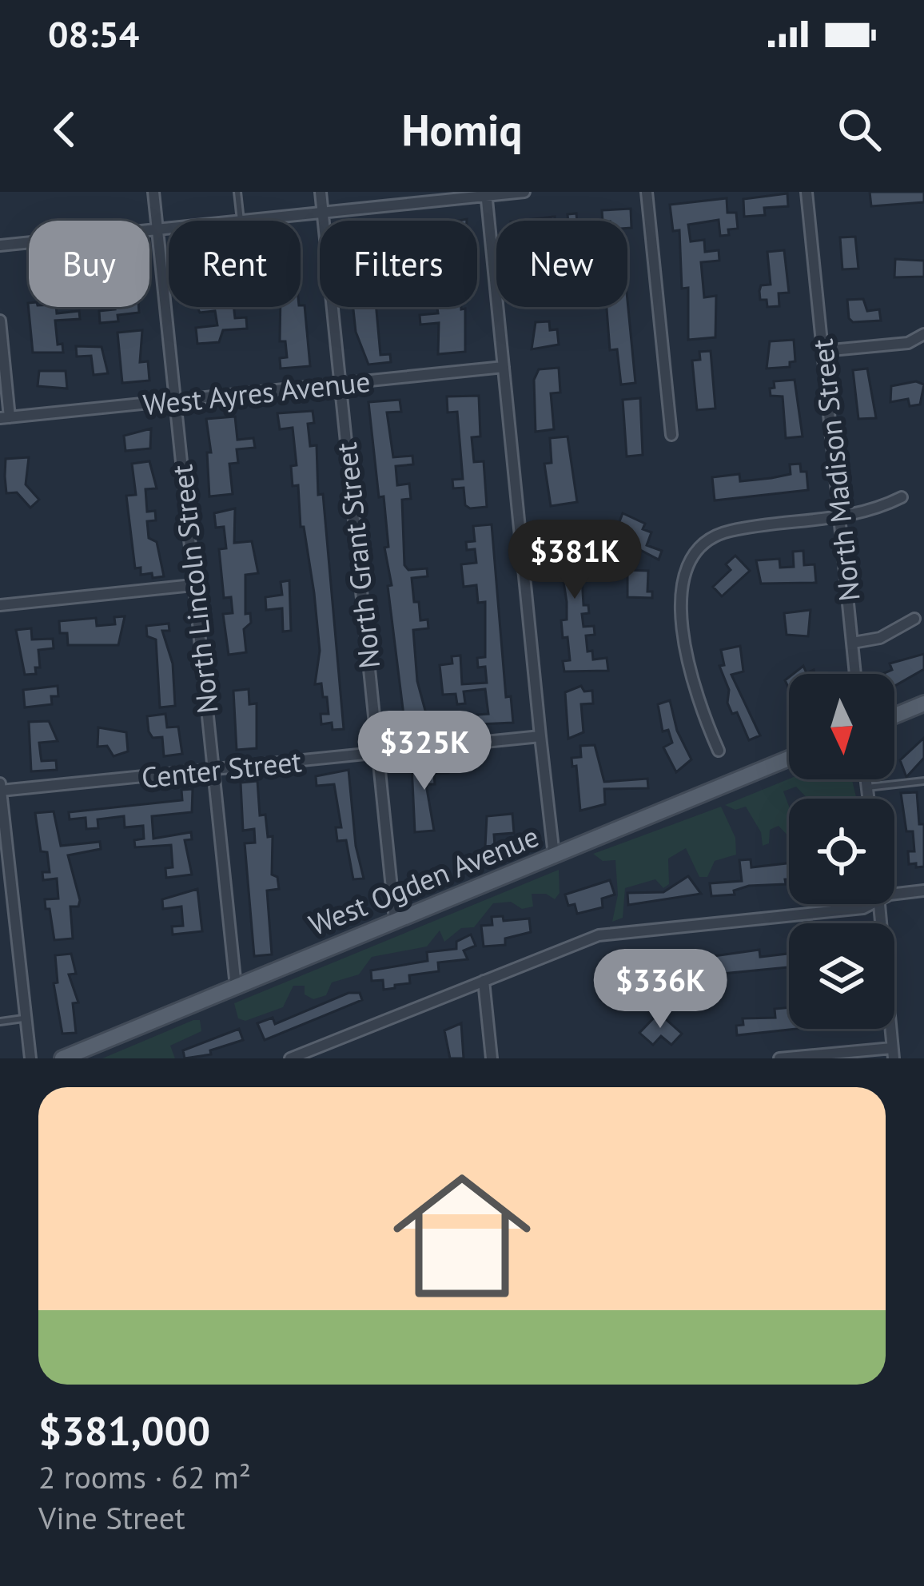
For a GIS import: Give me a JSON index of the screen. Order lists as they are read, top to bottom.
{
  "streets": {
    "main road": ["West Ogden Avenue"],
    "street": [
      "West Ayres Avenue",
      "North Madison Street",
      "North Grant Street",
      "North Lincoln Street",
      "Center Street"
    ]
  },
  "crossings": [
    ["West Ayres Avenue", "North Grant Street"],
    ["West Ayres Avenue", "North Lincoln Street"],
    ["North Grant Street", "Center Street"],
    ["North Grant Street", "West Ogden Avenue"],
    ["North Lincoln Street", "Center Street"],
    ["North Lincoln Street", "West Ogden Avenue"]
  ],
  "north": "bottom",
  "page": {
    "status": "08:54",
    "header": "Homiq",
    "chip": [
      "Buy",
      "Rent",
      "Filters",
      "New"
    ],
    "price": ["$381K", "$325K", "$336K"],
    "list": [
      {
        "name": "$381,000",
        "note": "2 rooms · 62 m² · Vine Street"
      }
    ]
  }
}
